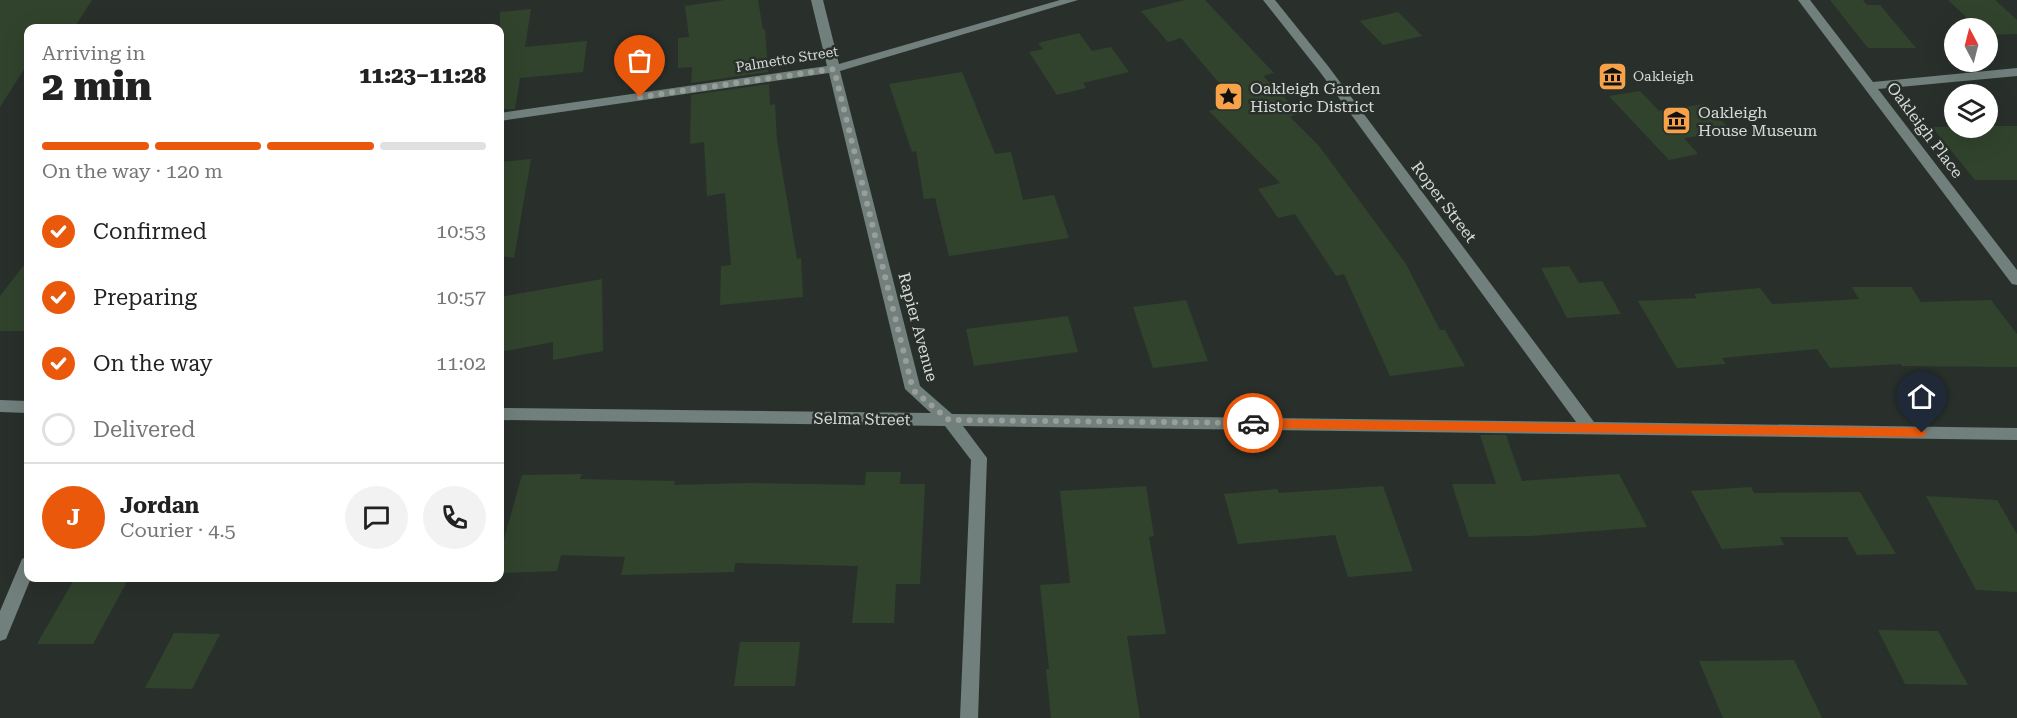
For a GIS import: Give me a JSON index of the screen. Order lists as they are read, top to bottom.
{
  "streets": {
    "street": [
      "Palmetto Street",
      "Oakleigh Place",
      "Roper Street",
      "Rapier Avenue",
      "Selma Street"
    ]
  },
  "crossings": [
    ["Palmetto Street", "Rapier Avenue"],
    ["Roper Street", "Selma Street"],
    ["Rapier Avenue", "Selma Street"]
  ],
  "places": {
    "museum": ["Oakleigh", "Oakleigh House Museum"],
    "place": ["Oakleigh Garden Historic District"]
  },
  "north": "top",
  "page": {
    "heading": ["2 min", "Arriving in", "11:23–11:28"],
    "panel": ["Jordan", "Courier · 4.5"],
    "bar": "On the way · 120 m",
    "list": [
      ["Confirmed", "10:53"],
      ["Preparing", "10:57"],
      ["On the way", "11:02"],
      "Delivered"
    ],
    "round": "J"
  }
}
